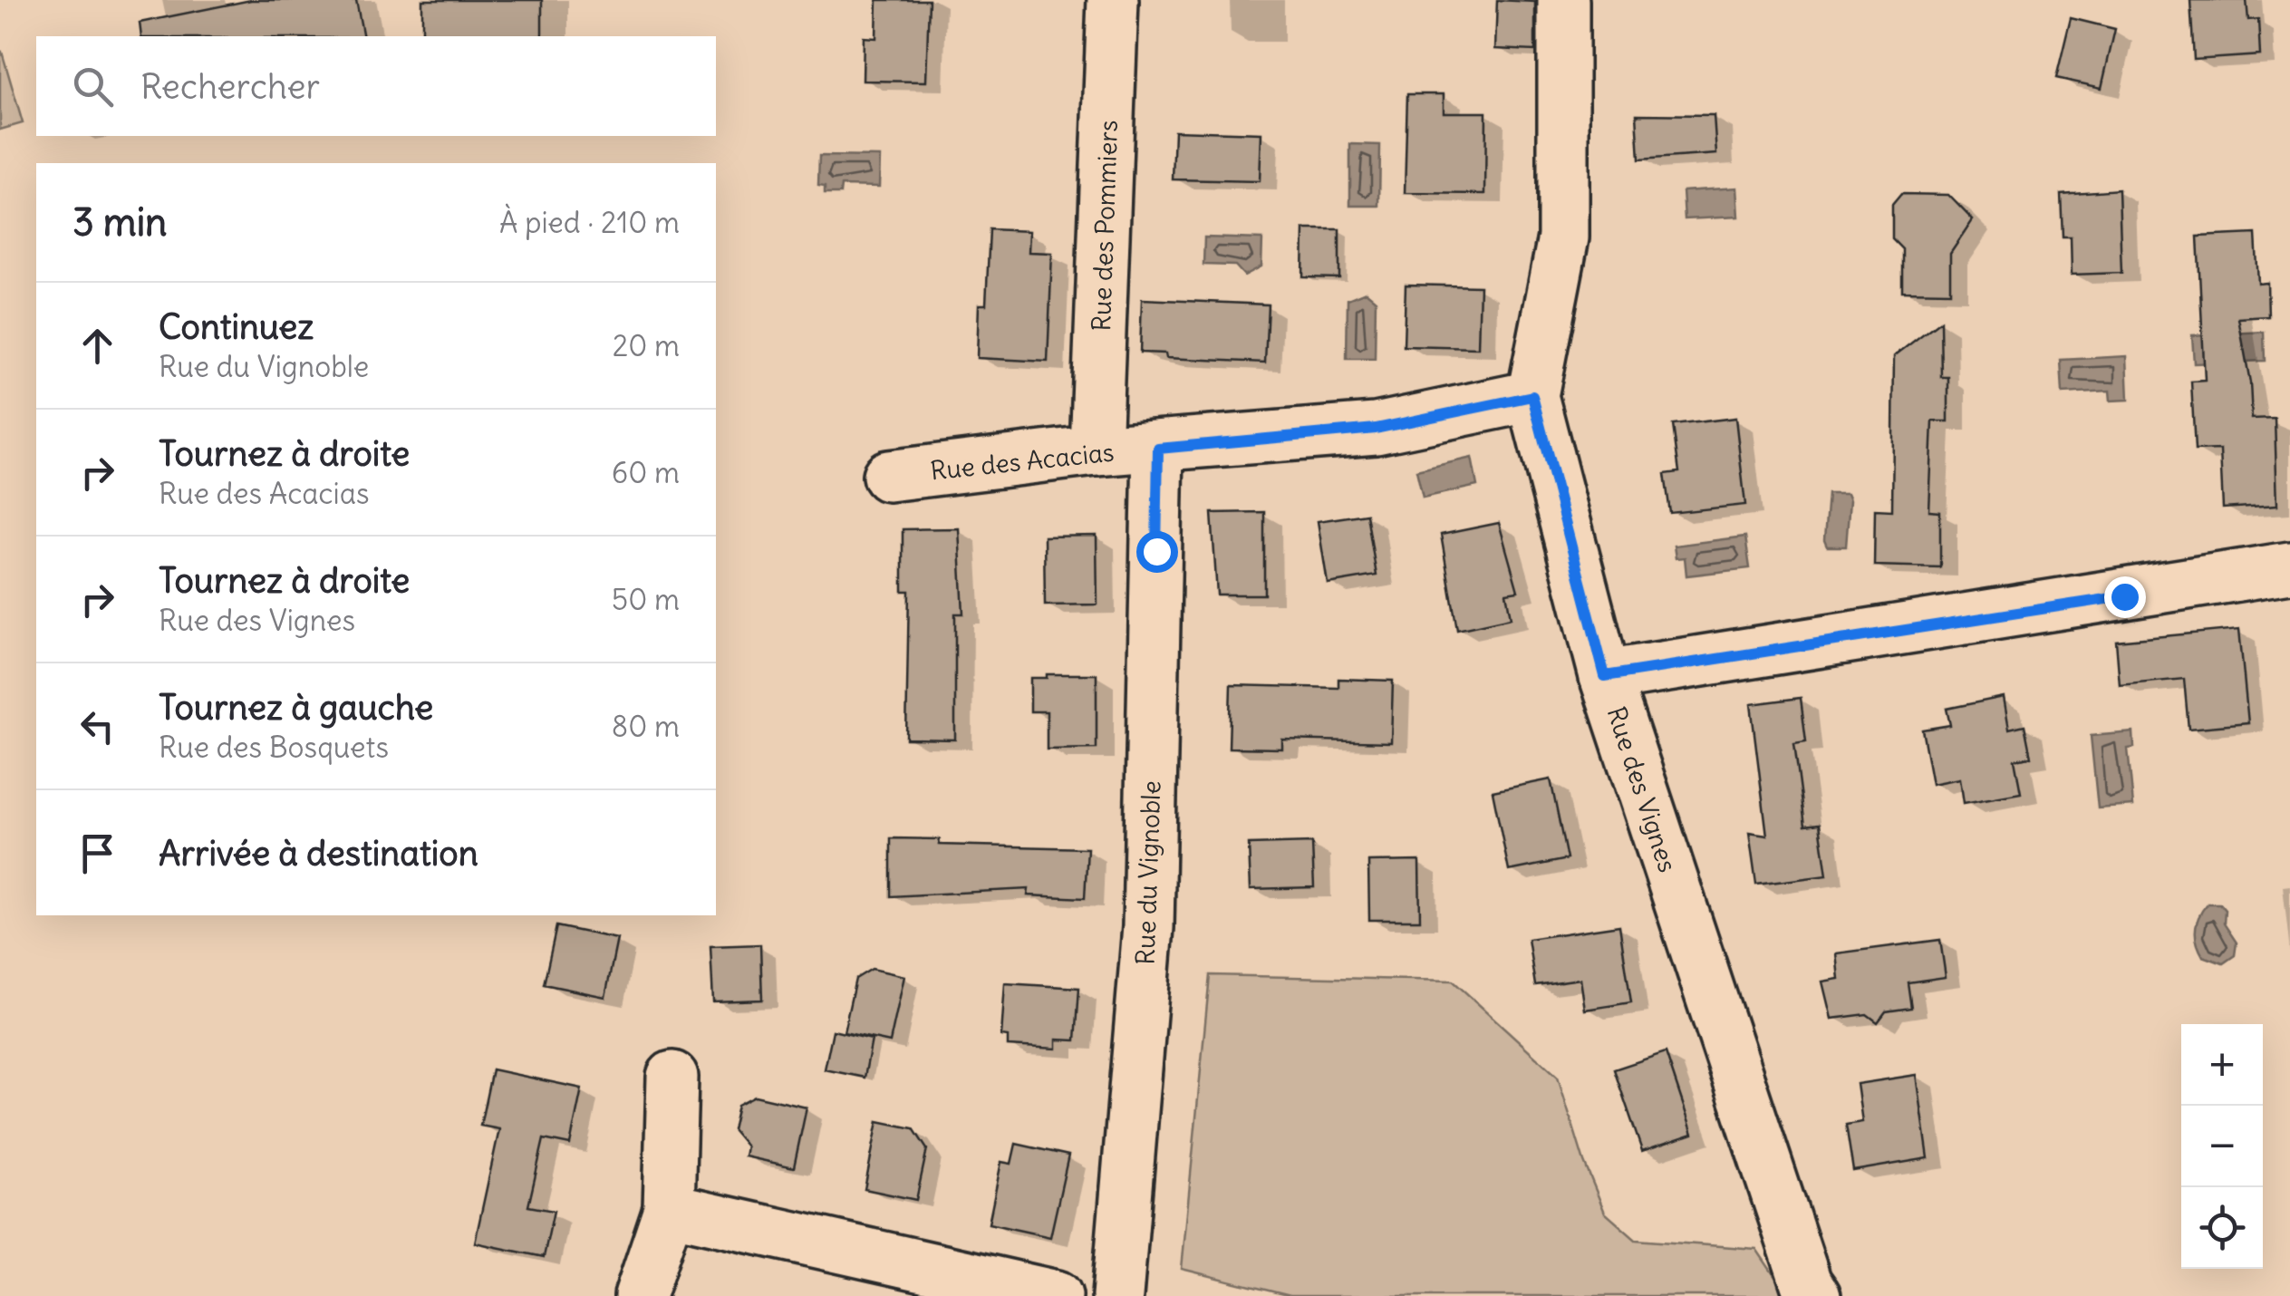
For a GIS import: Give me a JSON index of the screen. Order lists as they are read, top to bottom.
{
  "streets": {
    "street": [
      "Rue des Pommiers",
      "Rue des Acacias",
      "Rue des Vignes",
      "Rue du Vignoble"
    ]
  },
  "crossings": [
    ["Rue des Pommiers", "Rue des Acacias"],
    ["Rue des Acacias", "Rue des Vignes"],
    ["Rue des Acacias", "Rue du Vignoble"]
  ],
  "page": {
    "search": "Rechercher",
    "heading": ["3 min", "À pied · 210 m"],
    "list": [
      ["Continuez", "Rue du Vignoble", "20 m"],
      ["Tournez à droite", "Rue des Acacias", "60 m"],
      ["Tournez à droite", "Rue des Vignes", "50 m"],
      ["Tournez à gauche", "Rue des Bosquets", "80 m"],
      "Arrivée à destination"
    ],
    "map_buttons": ["+", "−"]
  }
}
